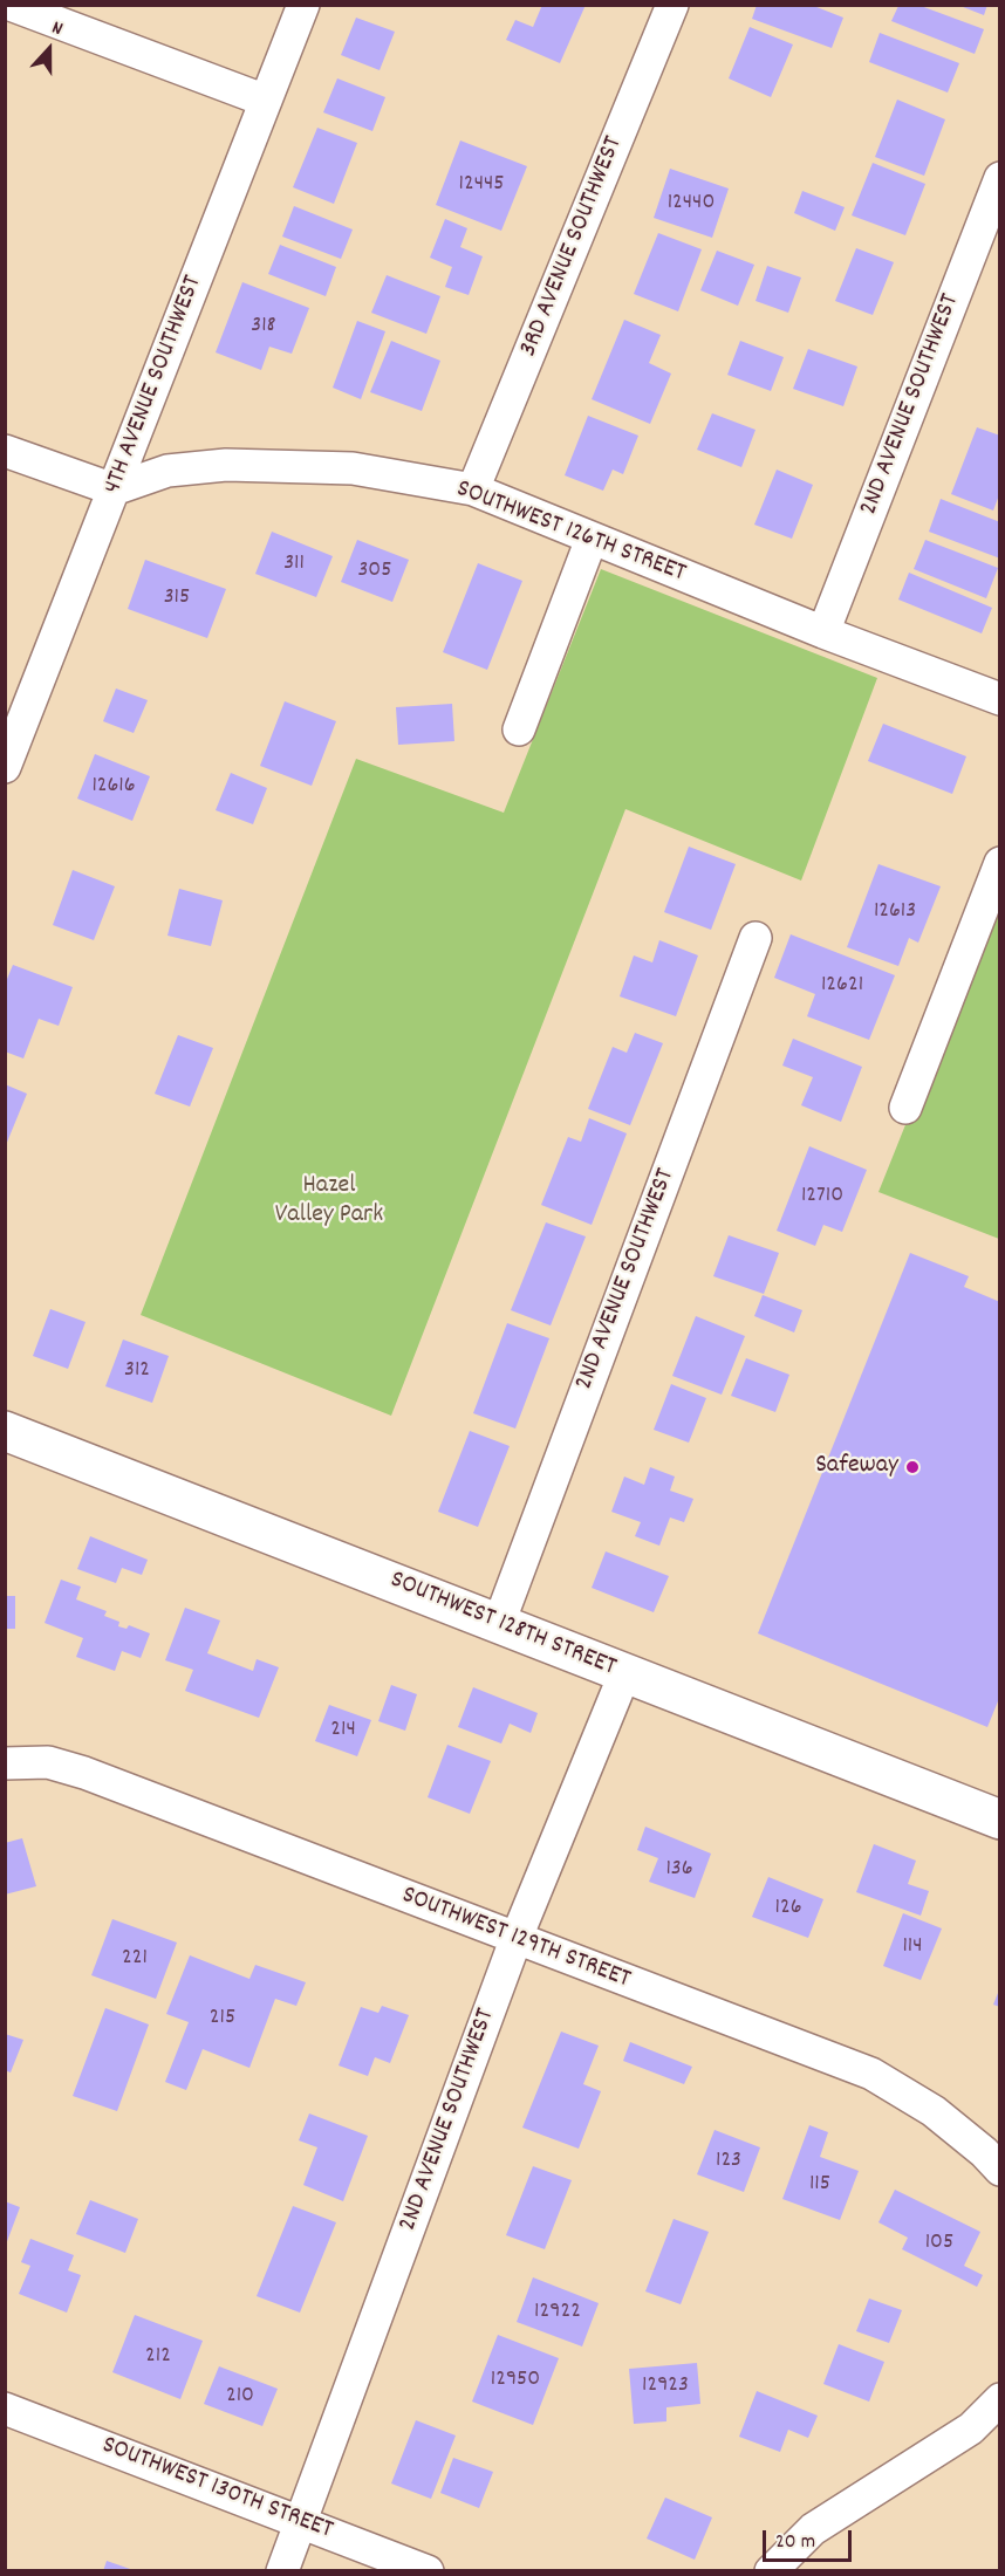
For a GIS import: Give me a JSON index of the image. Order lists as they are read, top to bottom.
{
  "streets": {
    "main road": ["SOUTHWEST 128TH STREET"],
    "street": [
      "3RD AVENUE SOUTHWEST",
      "4TH AVENUE SOUTHWEST",
      "2ND AVENUE SOUTHWEST",
      "SOUTHWEST 126TH STREET",
      "SOUTHWEST 129TH STREET",
      "SOUTHWEST 130TH STREET"
    ]
  },
  "crossings": [
    ["3RD AVENUE SOUTHWEST", "SOUTHWEST 126TH STREET"],
    ["4TH AVENUE SOUTHWEST", "SOUTHWEST 126TH STREET"],
    ["2ND AVENUE SOUTHWEST", "SOUTHWEST 126TH STREET"],
    ["2ND AVENUE SOUTHWEST", "SOUTHWEST 128TH STREET"],
    ["2ND AVENUE SOUTHWEST", "SOUTHWEST 129TH STREET"],
    ["2ND AVENUE SOUTHWEST", "SOUTHWEST 130TH STREET"]
  ],
  "parks": ["Hazel Valley Park"],
  "places": ["Safeway"],
  "house_numbers": [
    "12445",
    "12440",
    "318",
    "311",
    "305",
    "315",
    "12616",
    "12613",
    "12621",
    "12710",
    "312",
    "214",
    "136",
    "126",
    "114",
    "221",
    "215",
    "123",
    "115",
    "105",
    "12922",
    "212",
    "12950",
    "12923",
    "210"
  ],
  "scale_bar": "20 m",
  "north": "top"
}
